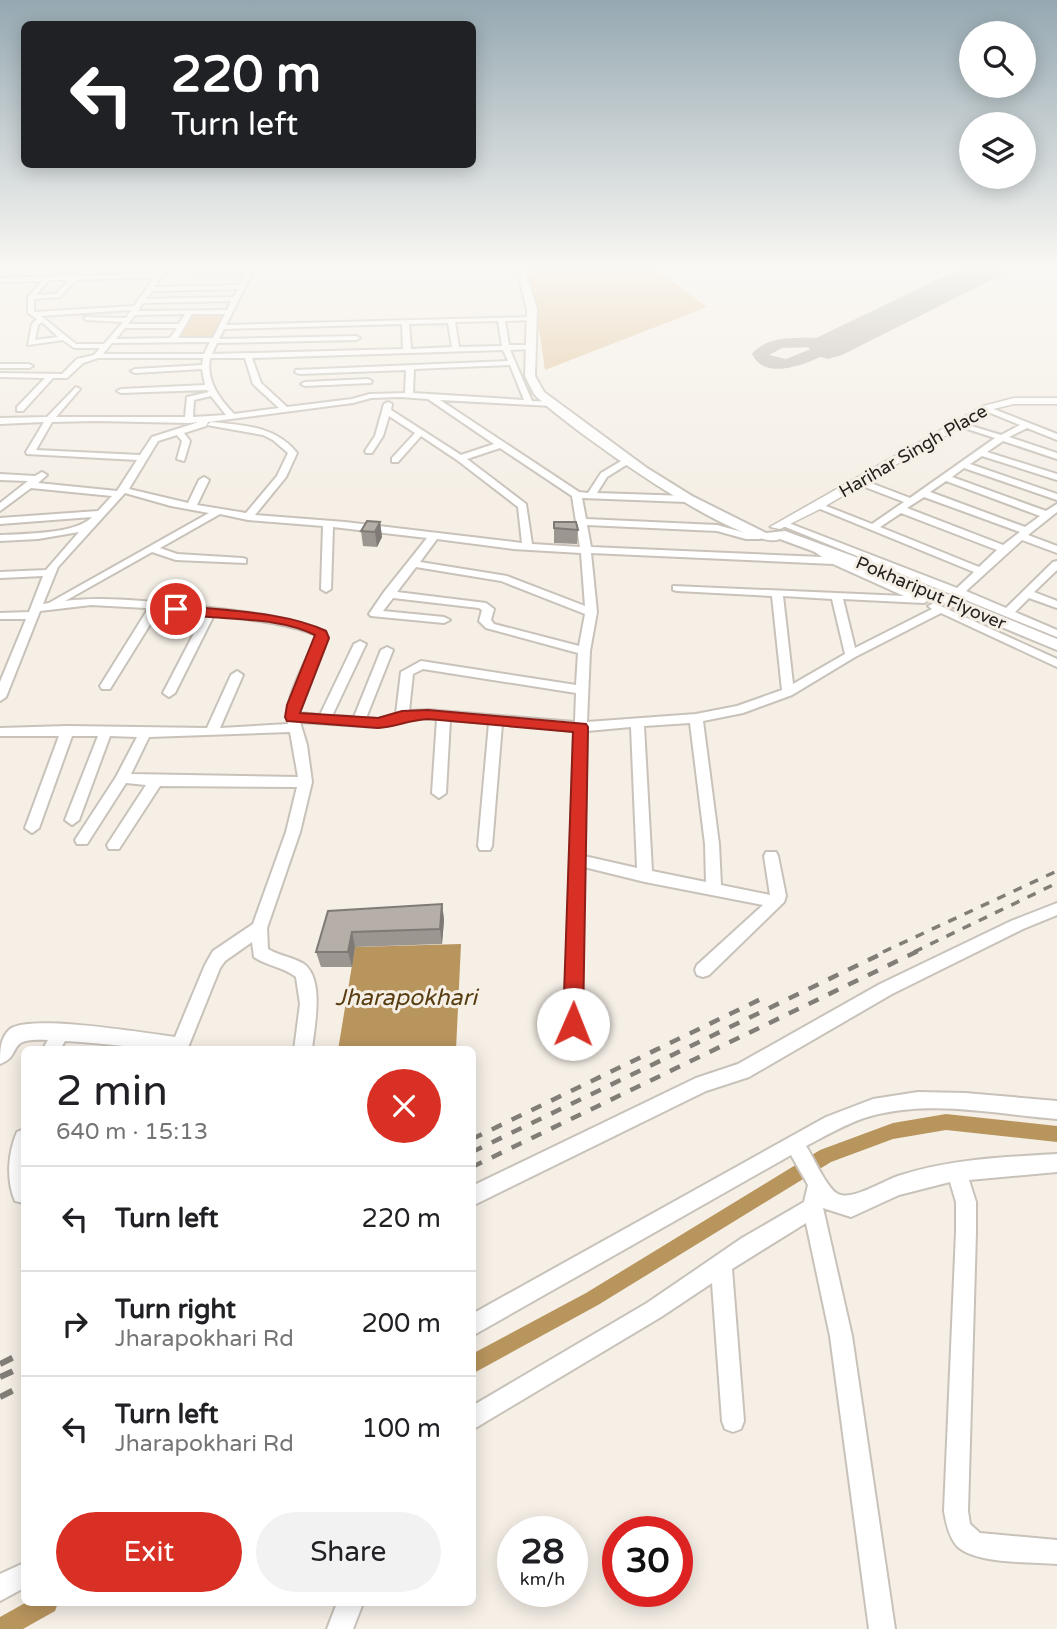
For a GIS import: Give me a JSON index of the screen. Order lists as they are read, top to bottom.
{
  "streets": {
    "main road": ["Pokhariput Flyover"],
    "street": ["Harihar Singh Place"]
  },
  "crossings": [
    ["Harihar Singh Place", "Pokhariput Flyover"]
  ],
  "water": ["Jharapokhari"],
  "page": {
    "turn": ["220 m", "Turn left"],
    "heading": ["2 min", "640 m · 15:13"],
    "list": [
      {
        "name": "Turn left",
        "value": "220 m"
      },
      {
        "name": "Turn right",
        "note": "Jharapokhari Rd",
        "value": "200 m"
      },
      {
        "name": "Turn left",
        "note": "Jharapokhari Rd",
        "value": "100 m"
      }
    ],
    "buttons": ["Exit", "Share"],
    "speed": "28 km/h",
    "limit": "30"
  }
}
